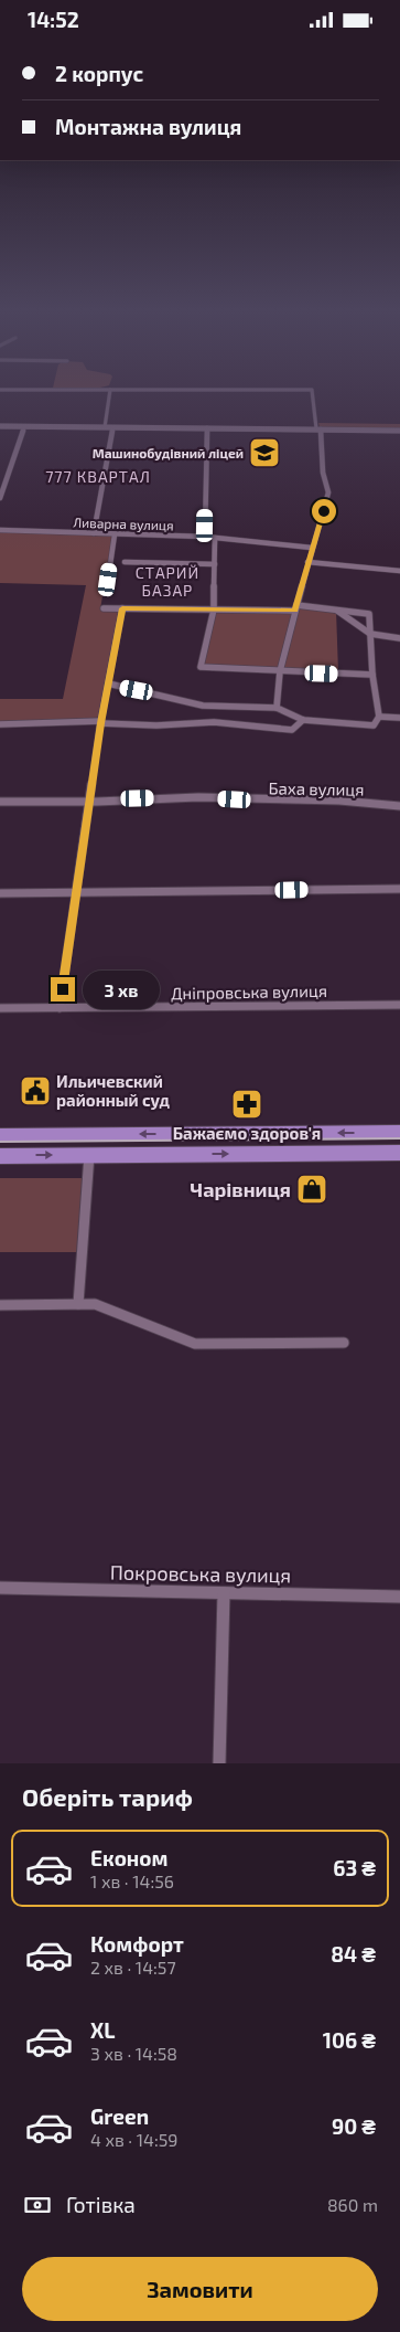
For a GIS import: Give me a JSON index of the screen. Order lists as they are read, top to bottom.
{
  "streets": {
    "street": [
      "Ливарна вулиця",
      "Баха вулиця",
      "Дніпровська вулиця",
      "Покровська вулиця"
    ]
  },
  "districts": ["777 КВАРТАЛ", "СТАРИЙ БАЗАР"],
  "places": {
    "school or university": ["Машинобудівний ліцей"],
    "public building": ["Ильичевский районный суд"],
    "pharmacy": ["Бажаємо здоров'я"],
    "shop": ["Чарівниця"]
  },
  "page": {
    "status": "14:52",
    "banner": ["2 корпус", "Монтажна вулиця"],
    "bubble": "3 хв",
    "heading": "Оберіть тариф",
    "list": [
      {
        "name": "Економ",
        "note": "1 хв · 14:56",
        "value": "63 ₴"
      },
      {
        "name": "Комфорт",
        "note": "2 хв · 14:57",
        "value": "84 ₴"
      },
      {
        "name": "XL",
        "note": "3 хв · 14:58",
        "value": "106 ₴"
      },
      {
        "name": "Green",
        "note": "4 хв · 14:59",
        "value": "90 ₴"
      }
    ],
    "pay": ["Готівка", "860 m"],
    "buttons": "Замовити"
  }
}
